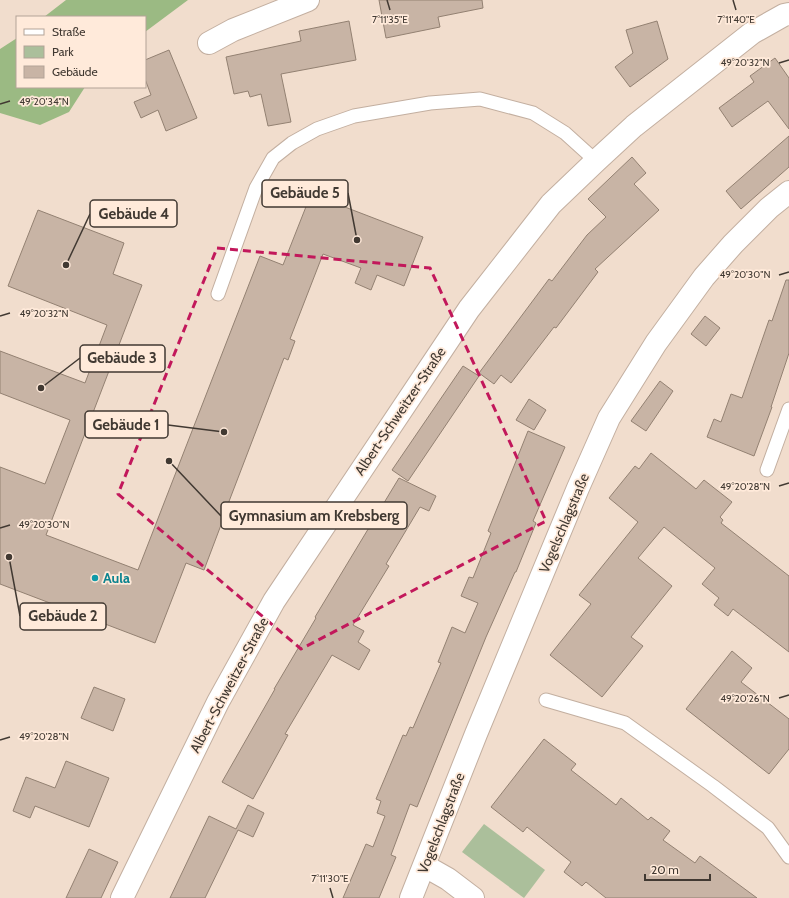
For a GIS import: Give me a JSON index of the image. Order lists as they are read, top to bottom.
{
  "streets": {
    "street": ["Albert-Schweitzer-Straße", "Vogelschlagstraße"]
  },
  "places": [
    "Gebäude 5",
    "Gebäude 4",
    "Gebäude 3",
    "Gebäude 1",
    "Gymnasium am Krebsberg",
    "Gebäude 2",
    "Aula"
  ],
  "legend": ["Straße", "Park", "Gebäude"],
  "scale_bar": "20 m",
  "coordinates": [
    "7°11'35\"E",
    "7°11'40\"E",
    "49°20'32\"N",
    "49°20'34\"N",
    "49°20'30\"N",
    "49°20'28\"N",
    "49°20'26\"N",
    "7°11'30\"E"
  ]
}
